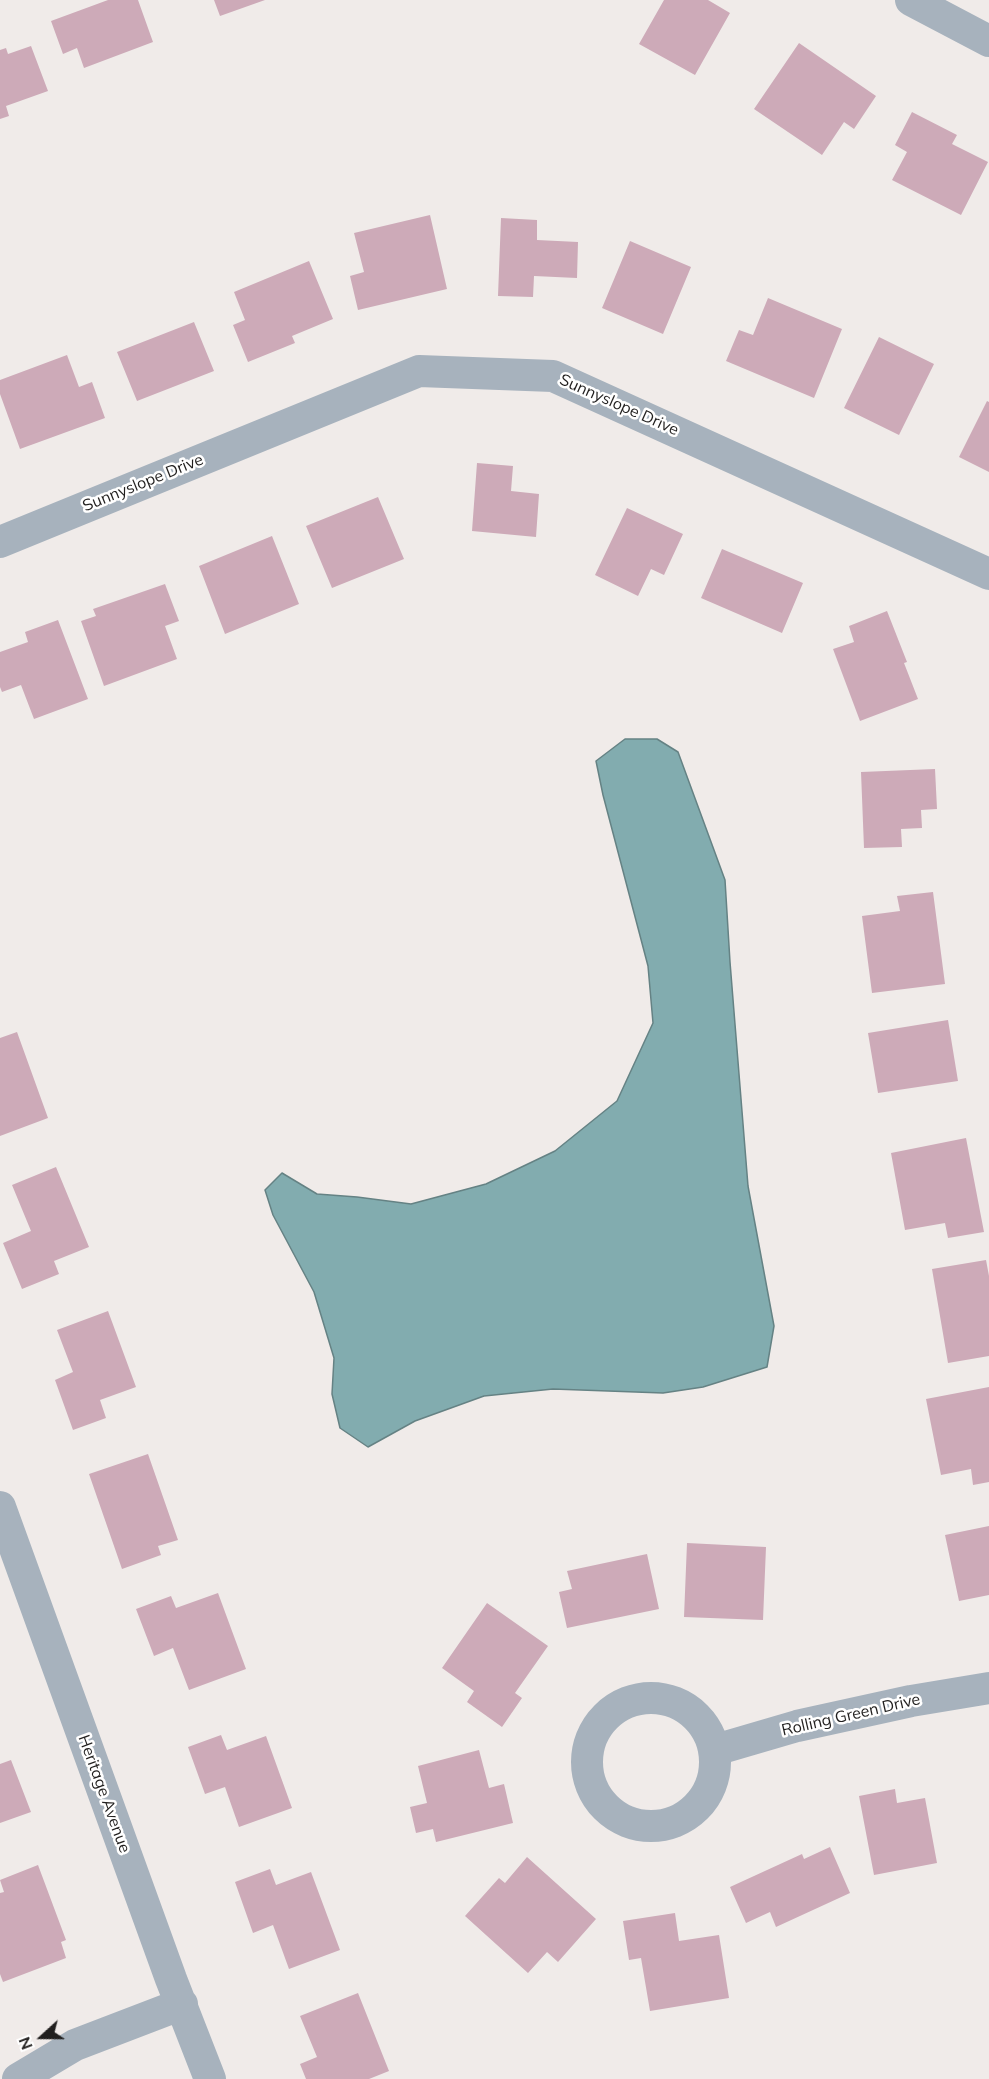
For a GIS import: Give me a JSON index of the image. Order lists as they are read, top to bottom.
{
  "streets": {
    "street": ["Sunnyslope Drive", "Rolling Green Drive", "Heritage Avenue"]
  },
  "north": "left"
}
